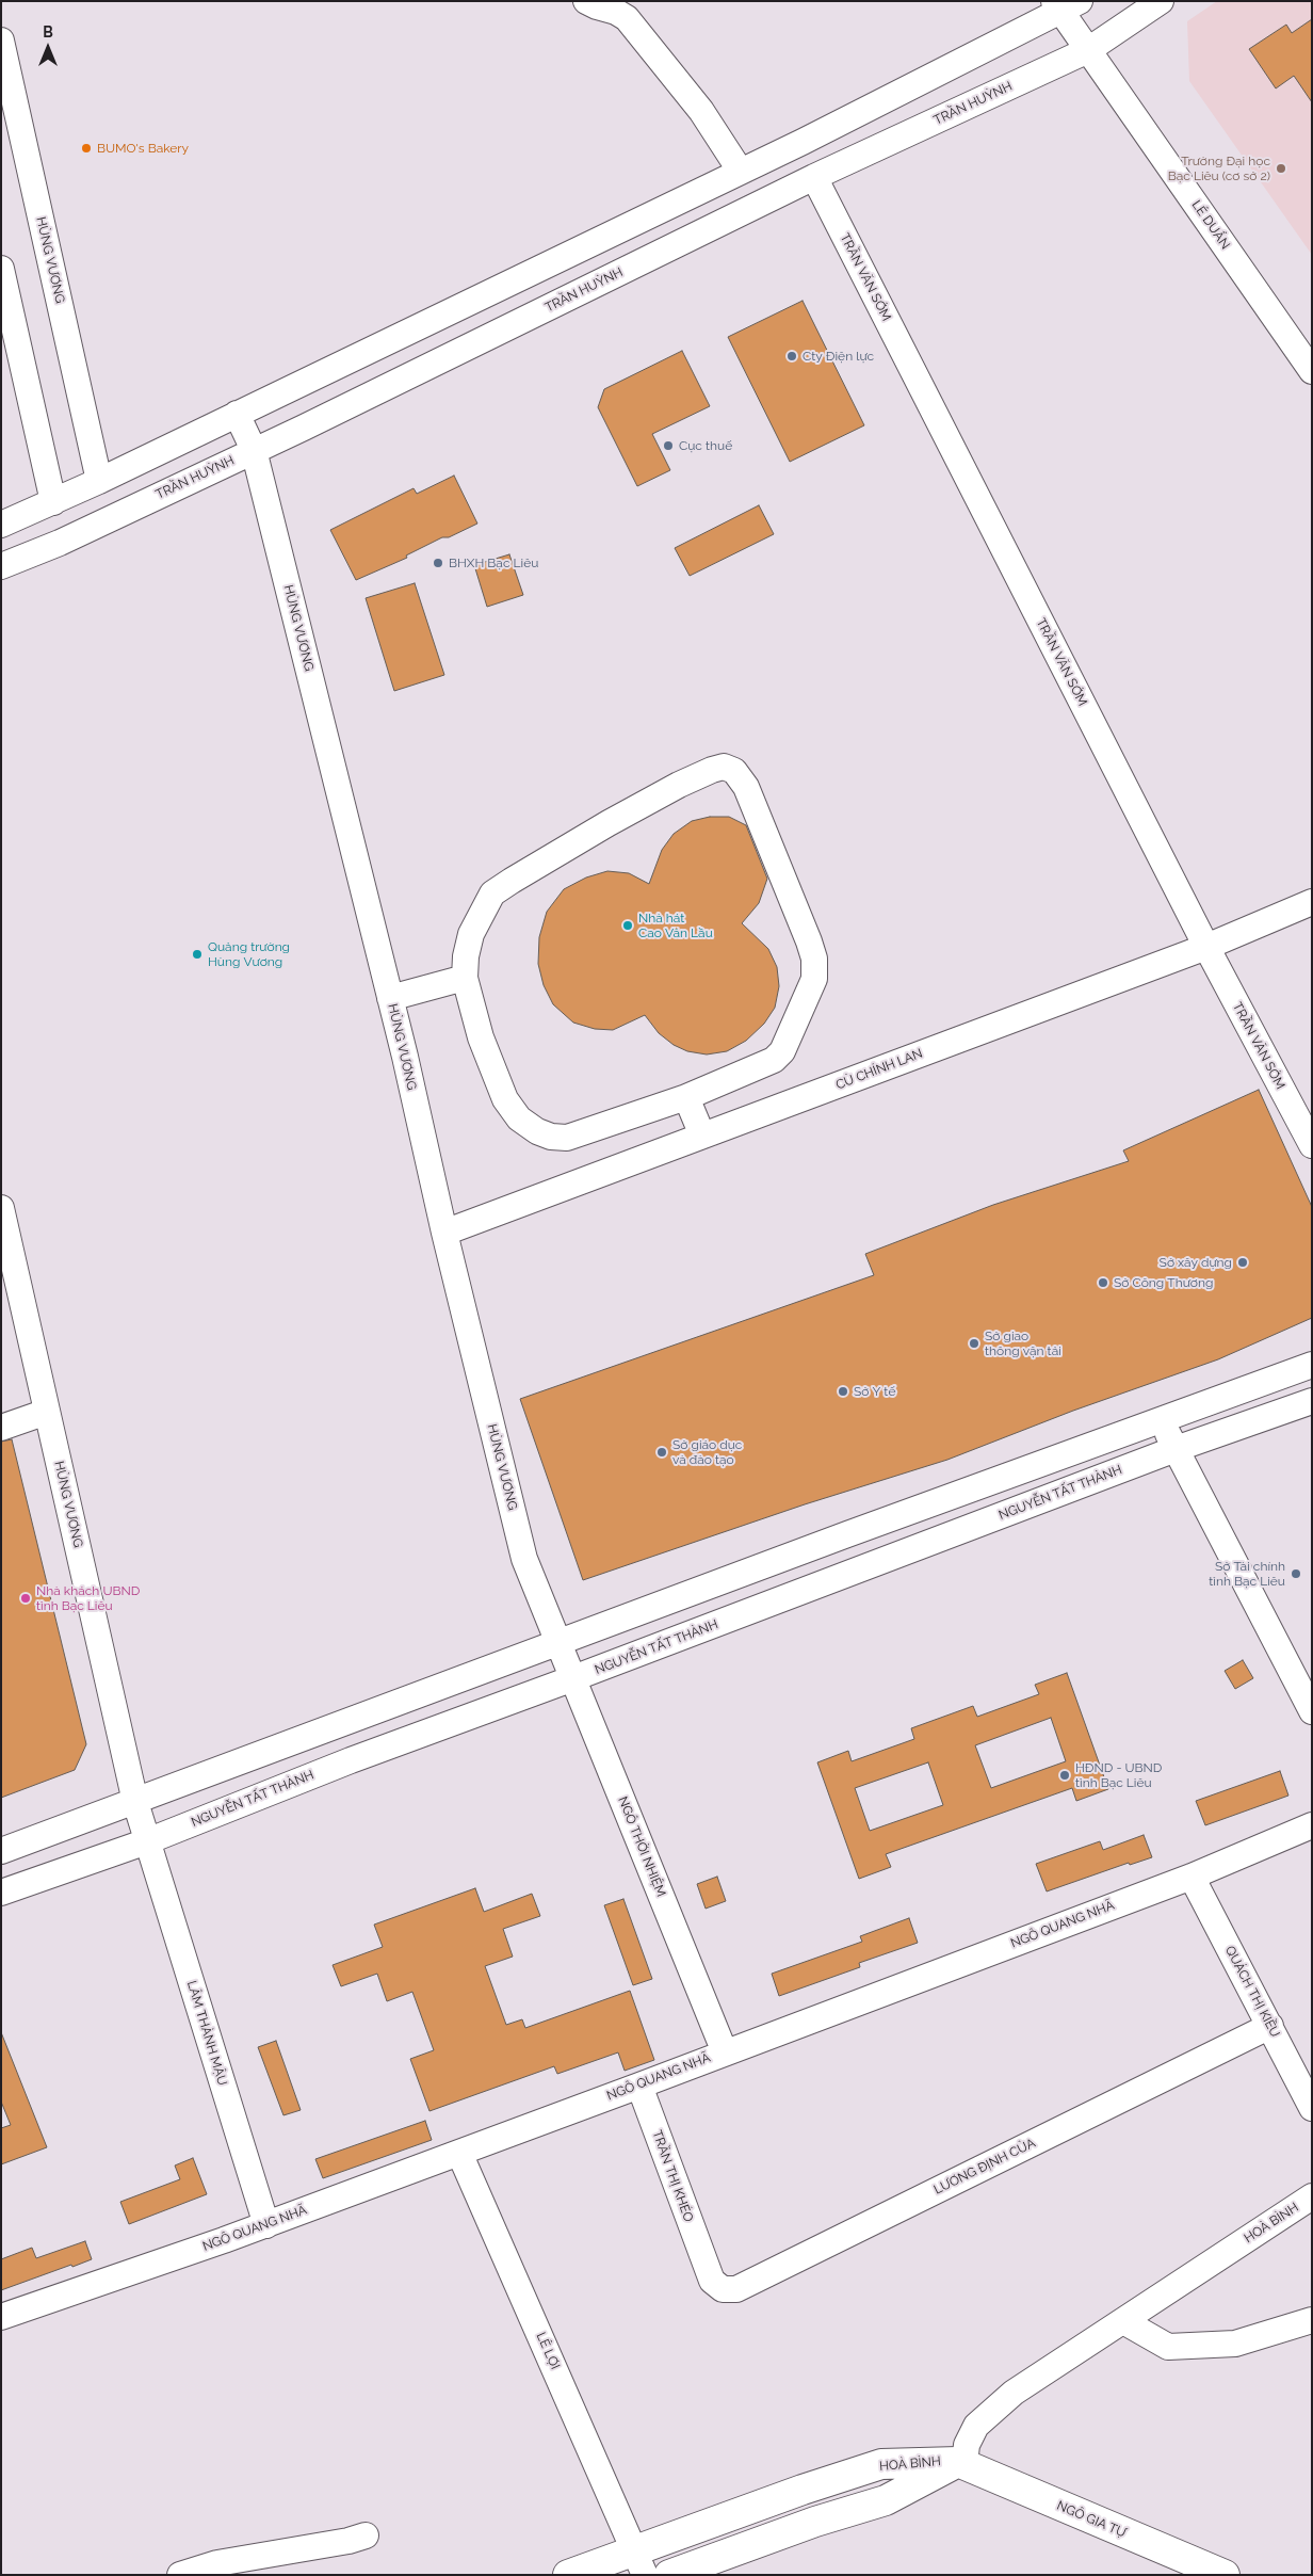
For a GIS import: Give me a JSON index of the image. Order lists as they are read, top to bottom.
{
  "streets": {
    "main road": ["HOÀ BÌNH", "NGÔ GIA TỰ"],
    "street": [
      "TRẦN HUỲNH",
      "LÊ DUẨN",
      "HÙNG VƯƠNG",
      "TRẦN VĂN SỚM",
      "CÙ CHÍNH LAN",
      "NGUYỄN TẤT THÀNH",
      "NGÔ THỜI NHIỆM",
      "NGÔ QUANG NHÃ",
      "QUÁCH THỊ KIỀU",
      "LÂM THÀNH MẬU",
      "LƯƠNG ĐỊNH CỦA",
      "TRẦN THỊ KHÉO",
      "LÊ LỢI"
    ]
  },
  "crossings": [
    ["TRẦN HUỲNH", "LÊ DUẨN"],
    ["TRẦN HUỲNH", "HÙNG VƯƠNG"],
    ["TRẦN HUỲNH", "TRẦN VĂN SỚM"],
    ["HÙNG VƯƠNG", "CÙ CHÍNH LAN"],
    ["HÙNG VƯƠNG", "NGUYỄN TẤT THÀNH"],
    ["HÙNG VƯƠNG", "NGÔ THỜI NHIỆM"],
    ["HÙNG VƯƠNG", "LÂM THÀNH MẬU"],
    ["TRẦN VĂN SỚM", "CÙ CHÍNH LAN"],
    ["NGUYỄN TẤT THÀNH", "NGÔ THỜI NHIỆM"],
    ["NGUYỄN TẤT THÀNH", "LÂM THÀNH MẬU"],
    ["NGÔ THỜI NHIỆM", "NGÔ QUANG NHÃ"],
    ["NGÔ QUANG NHÃ", "QUÁCH THỊ KIỀU"],
    ["NGÔ QUANG NHÃ", "LÂM THÀNH MẬU"],
    ["NGÔ QUANG NHÃ", "TRẦN THỊ KHÉO"],
    ["NGÔ QUANG NHÃ", "LÊ LỢI"],
    ["QUÁCH THỊ KIỀU", "LƯƠNG ĐỊNH CỦA"],
    ["LƯƠNG ĐỊNH CỦA", "TRẦN THỊ KHÉO"],
    ["HOÀ BÌNH", "LÊ LỢI"],
    ["HOÀ BÌNH", "NGÔ GIA TỰ"]
  ],
  "places": [
    "BUMO's Bakery",
    "Trường Đại học Bạc Liêu (cơ sở 2)",
    "Cty Điện lực",
    "Cục thuế",
    "BHXH Bạc Liêu",
    "Nhà hát Cao Văn Lầu",
    "Quảng trường Hùng Vương",
    "Sở xây dựng",
    "Sở Công Thương",
    "Sở giao thông vận tải",
    "Sở Y tế",
    "Sở giáo dục và đào tạo",
    "Sở Tài chính tỉnh Bạc Liêu",
    "Nhà khách UBND tỉnh Bạc Liêu",
    "HĐND - UBND tỉnh Bạc Liêu"
  ],
  "north": "top"
}
